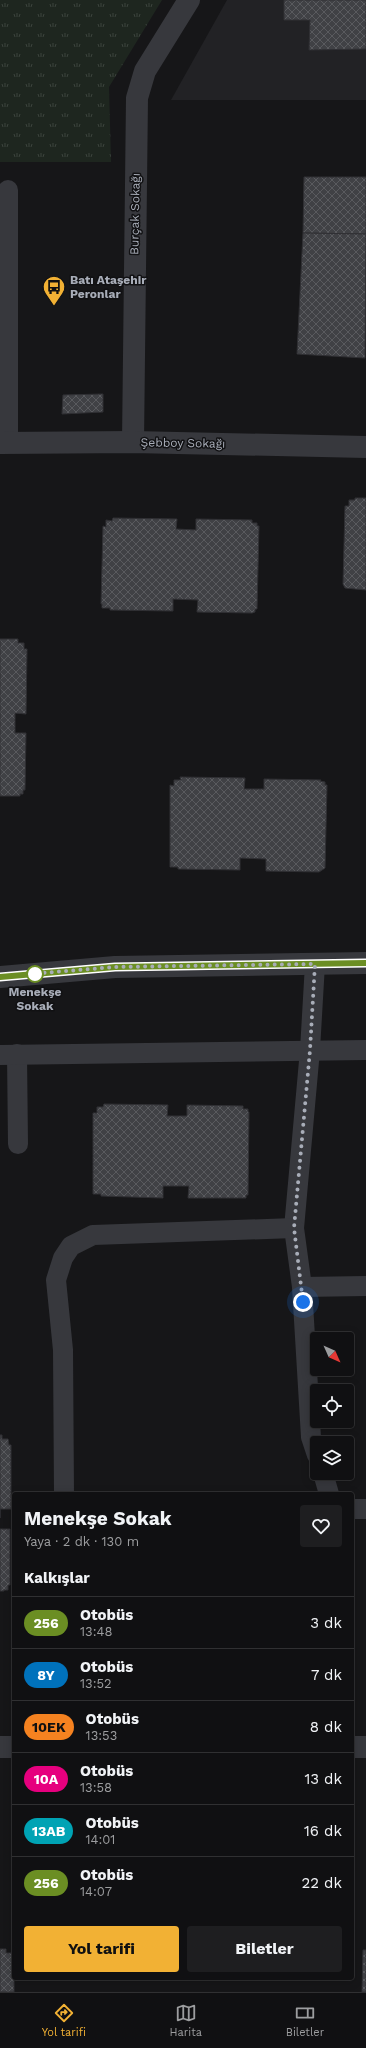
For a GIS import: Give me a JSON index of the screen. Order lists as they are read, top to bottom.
{
  "streets": {
    "street": ["Burçak Sokağı", "Şebboy Sokağı"]
  },
  "crossings": [
    ["Burçak Sokağı", "Şebboy Sokağı"]
  ],
  "places": {
    "bus stop": ["Batı Ataşehir Peronlar"],
    "other": ["Menekşe Sokak"]
  },
  "lines": ["bus line 256"],
  "north": "bottom right",
  "page": {
    "heading": [
      ["Menekşe Sokak", "Yaya · 2 dk · 130 m"],
      "Kalkışlar"
    ],
    "list": [
      {
        "mark": "256",
        "name": "Otobüs",
        "note": "13:48",
        "value": "3 dk"
      },
      {
        "mark": "8Y",
        "name": "Otobüs",
        "note": "13:52",
        "value": "7 dk"
      },
      {
        "mark": "10EK",
        "name": "Otobüs",
        "note": "13:53",
        "value": "8 dk"
      },
      {
        "mark": "10A",
        "name": "Otobüs",
        "note": "13:58",
        "value": "13 dk"
      },
      {
        "mark": "13AB",
        "name": "Otobüs",
        "note": "14:01",
        "value": "16 dk"
      },
      {
        "mark": "256",
        "name": "Otobüs",
        "note": "14:07",
        "value": "22 dk"
      }
    ],
    "buttons": ["Yol tarifi", "Biletler"],
    "tabs": ["Yol tarifi", "Harita", "Biletler"]
  }
}
